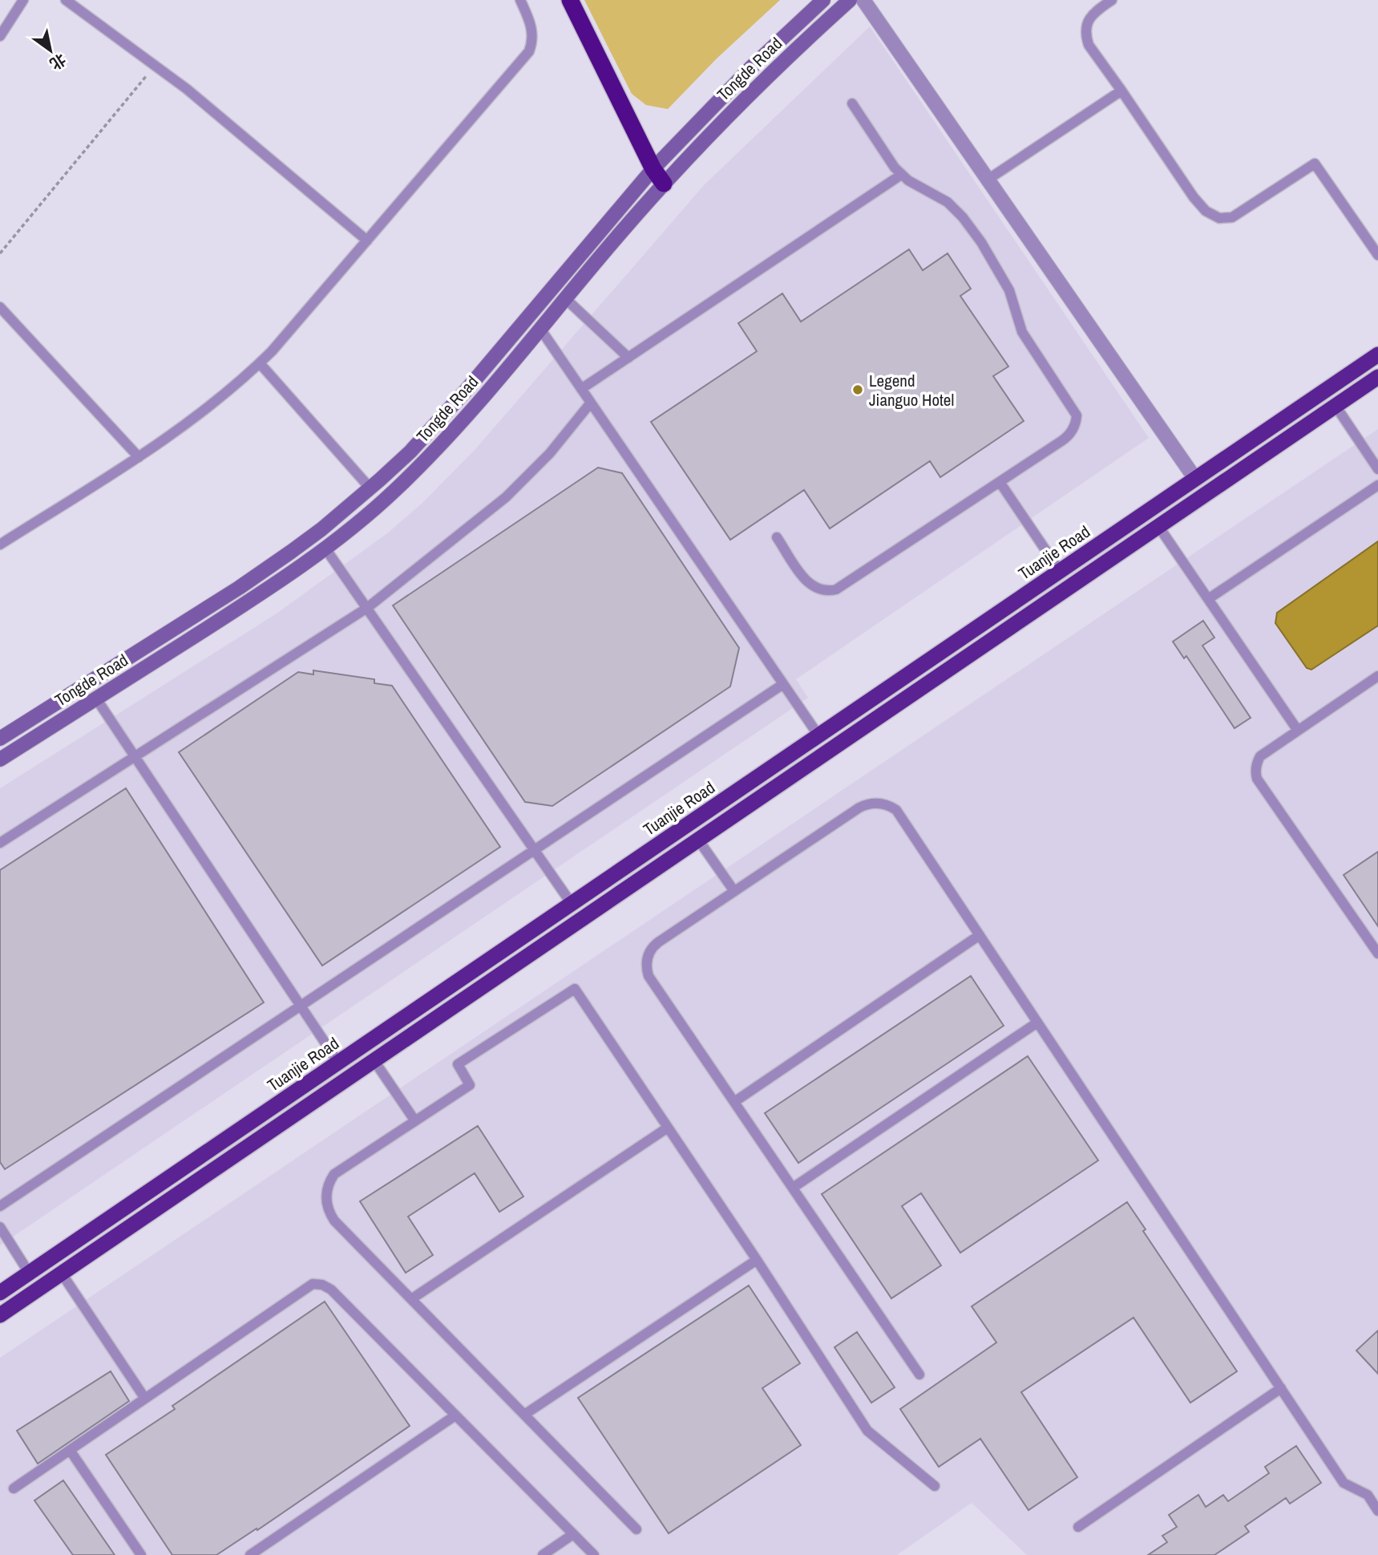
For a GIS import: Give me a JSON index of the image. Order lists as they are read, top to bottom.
{
  "streets": {
    "highway": ["Tuanjie Road"],
    "main road": ["Tongde Road"]
  },
  "places": ["Legend Jianguo Hotel"],
  "north": "bottom right"
}
